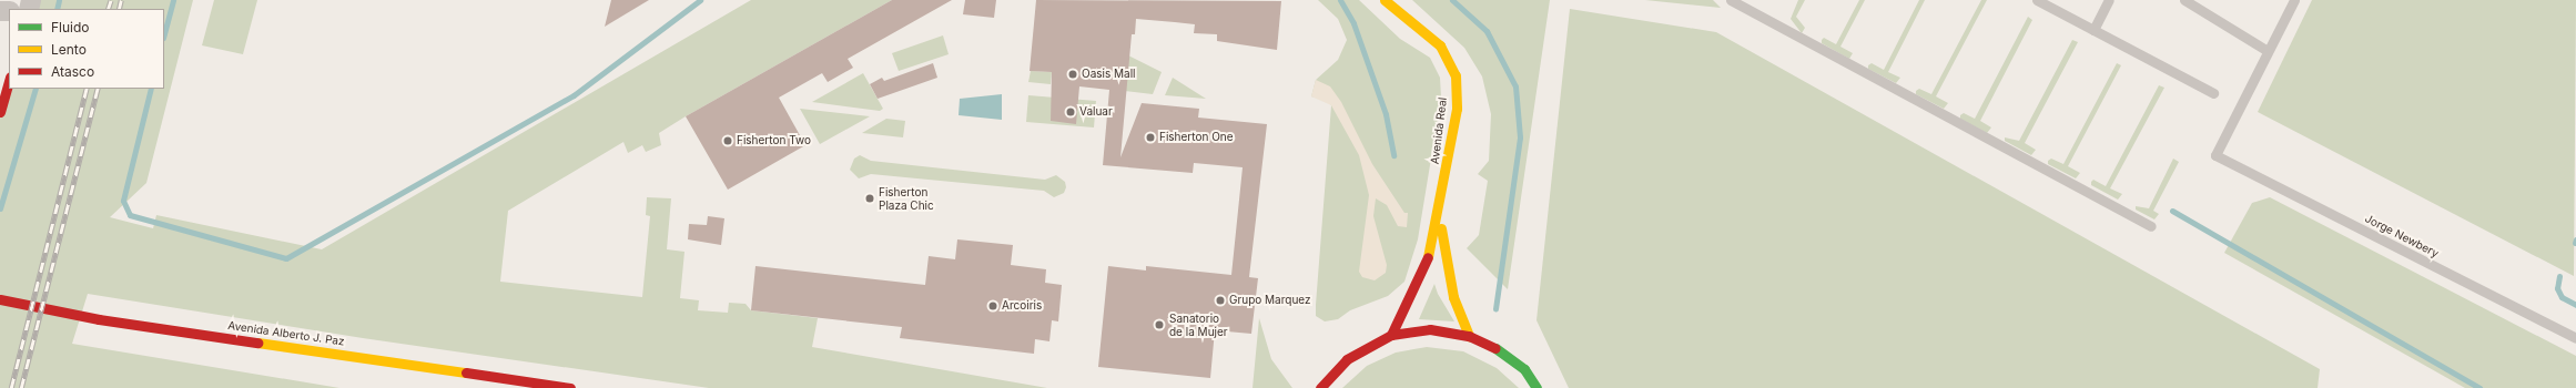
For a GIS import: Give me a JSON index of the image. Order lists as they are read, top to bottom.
{
  "streets": {
    "main road": ["Avenida Real", "Avenida Alberto J. Paz"],
    "lane": ["Jorge Newbery"]
  },
  "places": [
    "Oasis Mall",
    "Valuar",
    "Fisherton One",
    "Fisherton Two",
    "Fisherton Plaza Chic",
    "Grupo Marquez",
    "Arcoiris",
    "Sanatorio de la Mujer"
  ],
  "legend": ["Fluido", "Lento", "Atasco"]
}
